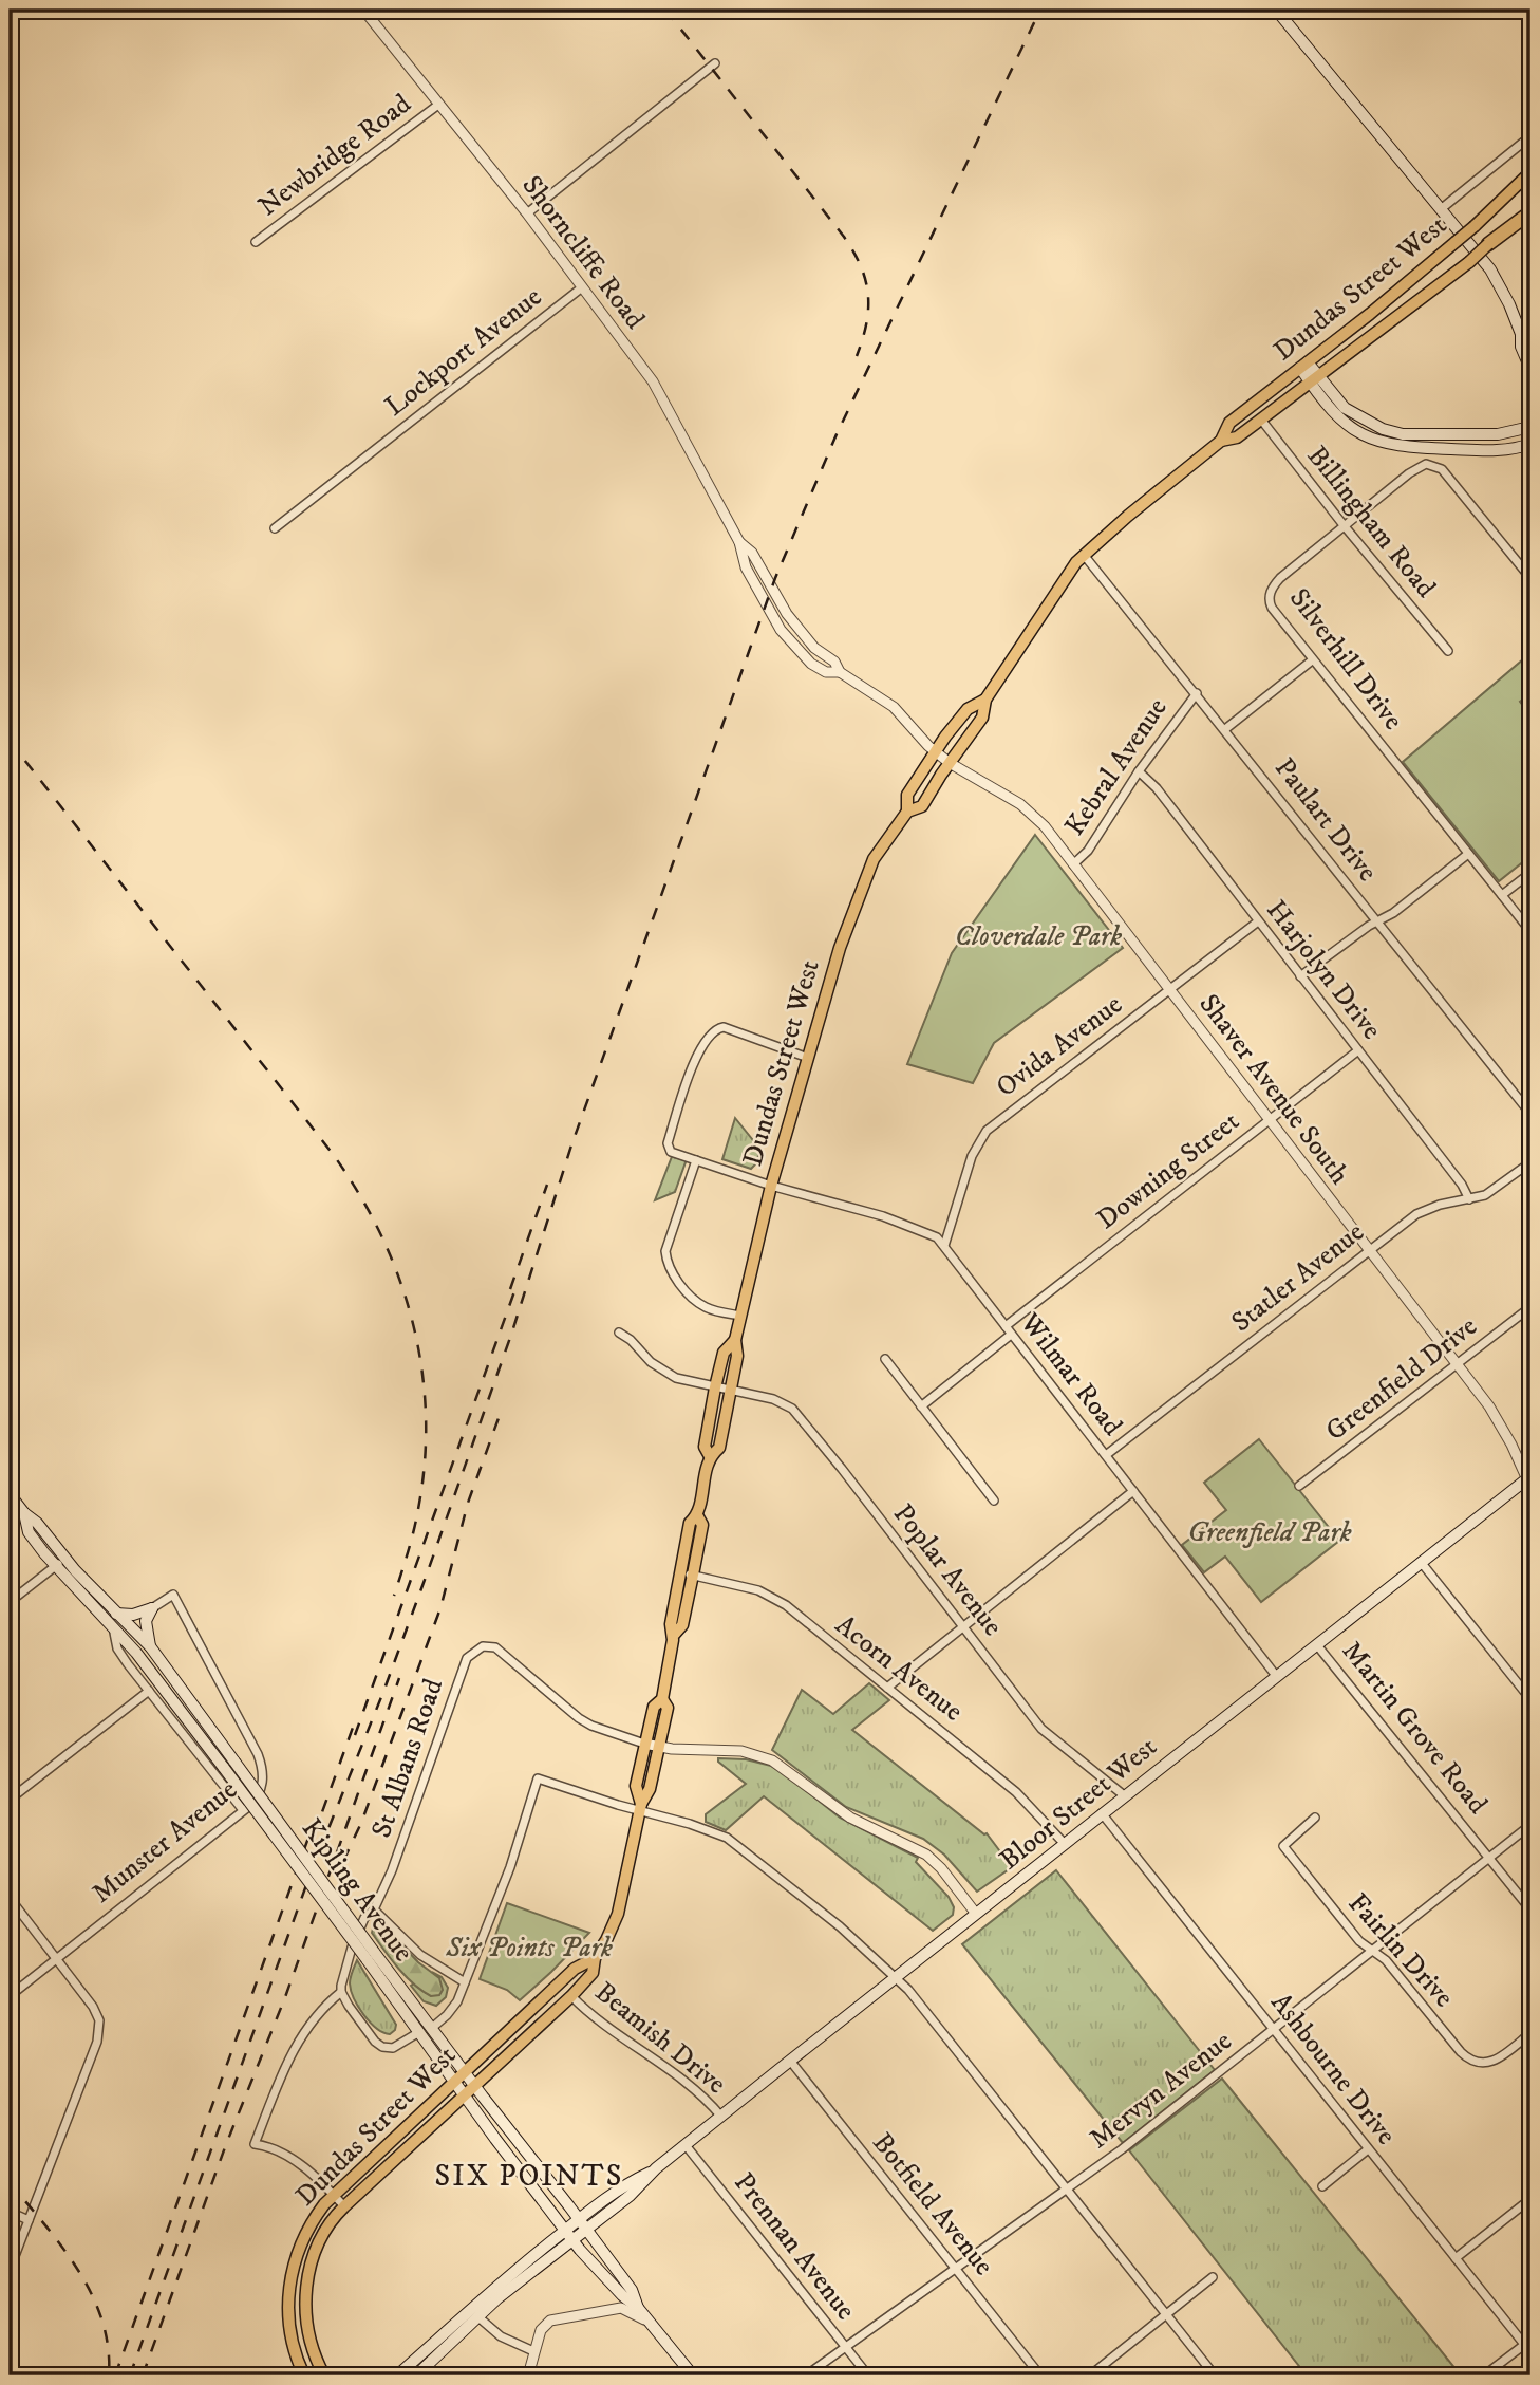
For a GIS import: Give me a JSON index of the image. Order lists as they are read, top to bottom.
{
  "streets": {
    "main road": ["Dundas Street West", "Bloor Street West", "Kipling Avenue"],
    "street": [
      "Newbridge Road",
      "Shorncliffe Road",
      "Lockport Avenue",
      "Billingham Road",
      "Silverhill Drive",
      "Kebral Avenue",
      "Paulart Drive",
      "Harjolyn Drive",
      "Ovida Avenue",
      "Shaver Avenue South",
      "Downing Street",
      "Statler Avenue",
      "Wilmar Road",
      "Greenfield Drive",
      "Poplar Avenue",
      "Acorn Avenue",
      "Martin Grove Road",
      "St Albans Road",
      "Munster Avenue",
      "Fairlin Drive",
      "Beamish Drive",
      "Ashbourne Drive",
      "Mervyn Avenue",
      "Botfield Avenue",
      "Prennan Avenue"
    ]
  },
  "crossings": [
    ["Newbridge Road", "Shorncliffe Road"],
    ["Shorncliffe Road", "Dundas Street West"],
    ["Shorncliffe Road", "Lockport Avenue"],
    ["Shorncliffe Road", "Shaver Avenue South"],
    ["Dundas Street West", "Billingham Road"],
    ["Dundas Street West", "Paulart Drive"],
    ["Dundas Street West", "Shaver Avenue South"],
    ["Dundas Street West", "Wilmar Road"],
    ["Dundas Street West", "Poplar Avenue"],
    ["Dundas Street West", "Acorn Avenue"],
    ["Dundas Street West", "St Albans Road"],
    ["Dundas Street West", "Kipling Avenue"],
    ["Dundas Street West", "Beamish Drive"],
    ["Billingham Road", "Silverhill Drive"],
    ["Kebral Avenue", "Paulart Drive"],
    ["Kebral Avenue", "Harjolyn Drive"],
    ["Kebral Avenue", "Shaver Avenue South"],
    ["Harjolyn Drive", "Ovida Avenue"],
    ["Harjolyn Drive", "Downing Street"],
    ["Harjolyn Drive", "Statler Avenue"],
    ["Ovida Avenue", "Shaver Avenue South"],
    ["Ovida Avenue", "Wilmar Road"],
    ["Shaver Avenue South", "Downing Street"],
    ["Shaver Avenue South", "Statler Avenue"],
    ["Shaver Avenue South", "Greenfield Drive"],
    ["Shaver Avenue South", "Bloor Street West"],
    ["Downing Street", "Wilmar Road"],
    ["Statler Avenue", "Wilmar Road"],
    ["Wilmar Road", "Bloor Street West"],
    ["Poplar Avenue", "Bloor Street West"],
    ["Acorn Avenue", "Bloor Street West"],
    ["Martin Grove Road", "Bloor Street West"],
    ["Martin Grove Road", "Mervyn Avenue"],
    ["Bloor Street West", "Kipling Avenue"],
    ["Bloor Street West", "Beamish Drive"],
    ["Bloor Street West", "Ashbourne Drive"],
    ["Bloor Street West", "Botfield Avenue"],
    ["Bloor Street West", "Prennan Avenue"],
    ["Munster Avenue", "Kipling Avenue"],
    ["Fairlin Drive", "Mervyn Avenue"],
    ["Ashbourne Drive", "Mervyn Avenue"],
    ["Mervyn Avenue", "Botfield Avenue"],
    ["Mervyn Avenue", "Prennan Avenue"]
  ],
  "districts": ["SIX POINTS"],
  "parks": ["Cloverdale Park", "Greenfield Park", "Six Points Park"]
}
